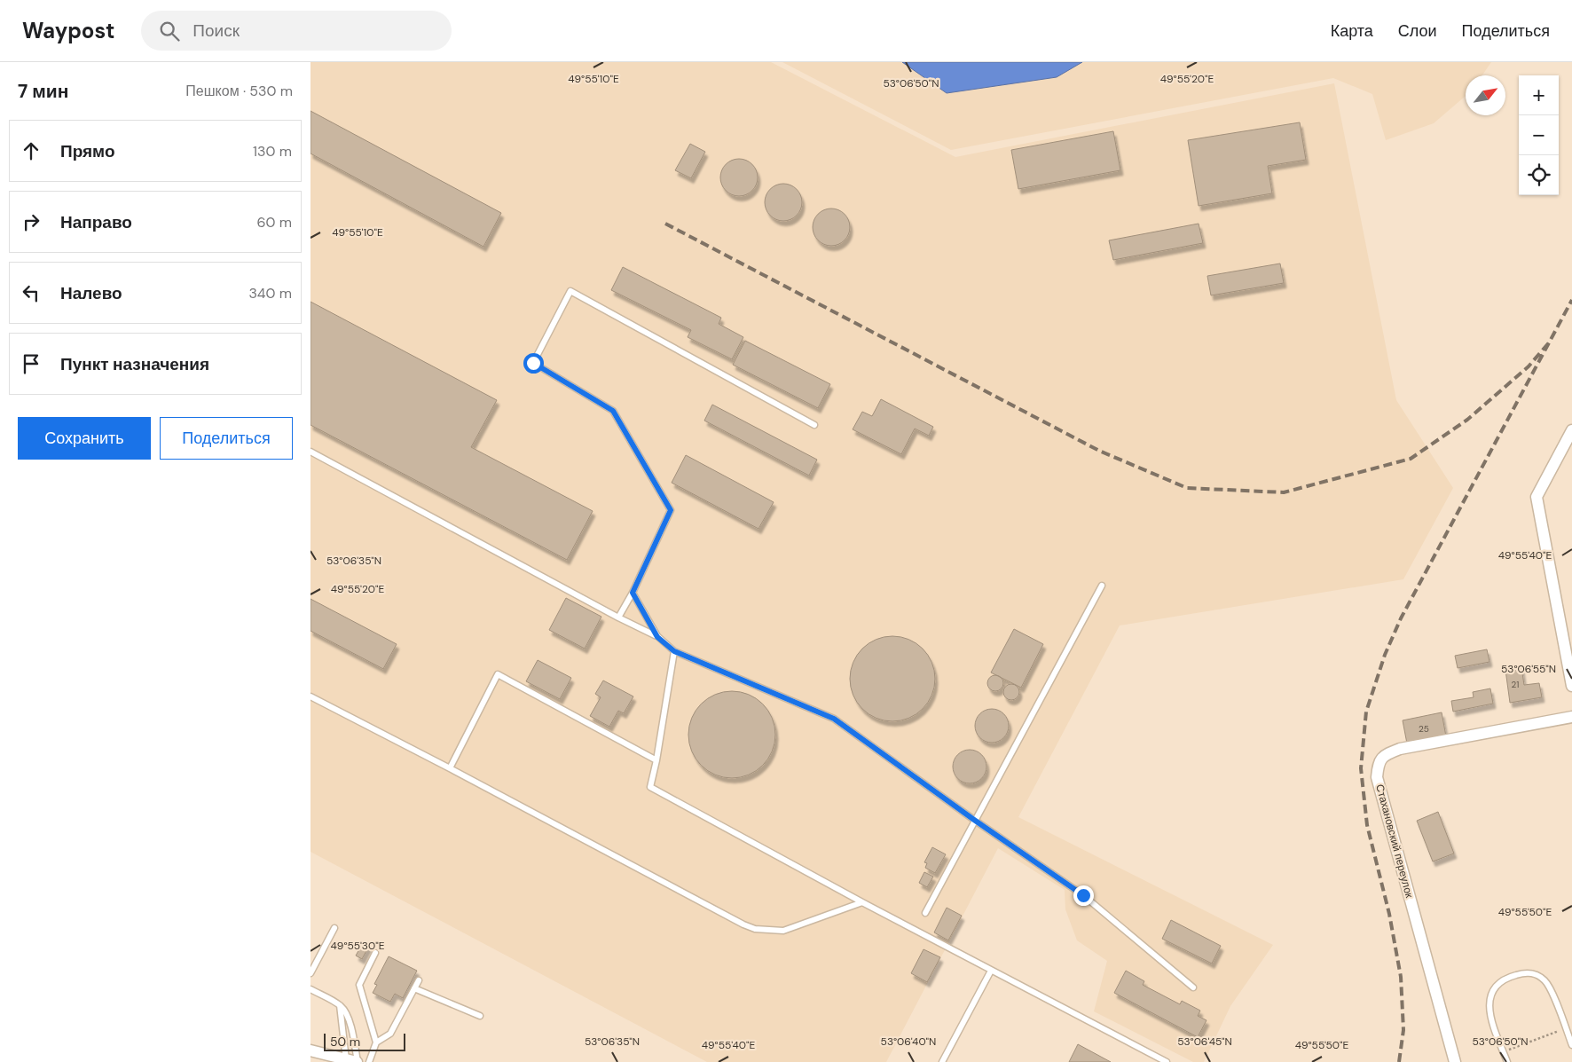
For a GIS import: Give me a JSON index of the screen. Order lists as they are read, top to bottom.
{
  "streets": {
    "street": ["Стахановский переулок"]
  },
  "house_numbers": ["21", "25"],
  "scale_bar": "50 m",
  "north": "top right",
  "page": {
    "header": "Waypost",
    "search": "Поиск",
    "nav": ["Карта", "Слои", "Поделиться"],
    "heading": ["7 мин", "Пешком · 530 m"],
    "map_buttons": ["+", "−"],
    "list": [
      ["Прямо", "130 m"],
      ["Направо", "60 m"],
      ["Налево", "340 m"],
      "Пункт назначения"
    ],
    "buttons": ["Сохранить", "Поделиться"],
    "scale": "50 m"
  },
  "coordinates": [
    "49°55'10\"E",
    "49°55'20\"E",
    "53°06'50\"N",
    "49°55'40\"E",
    "53°06'35\"N",
    "53°06'55\"N",
    "49°55'50\"E",
    "49°55'30\"E",
    "53°06'40\"N",
    "53°06'45\"N"
  ]
}
